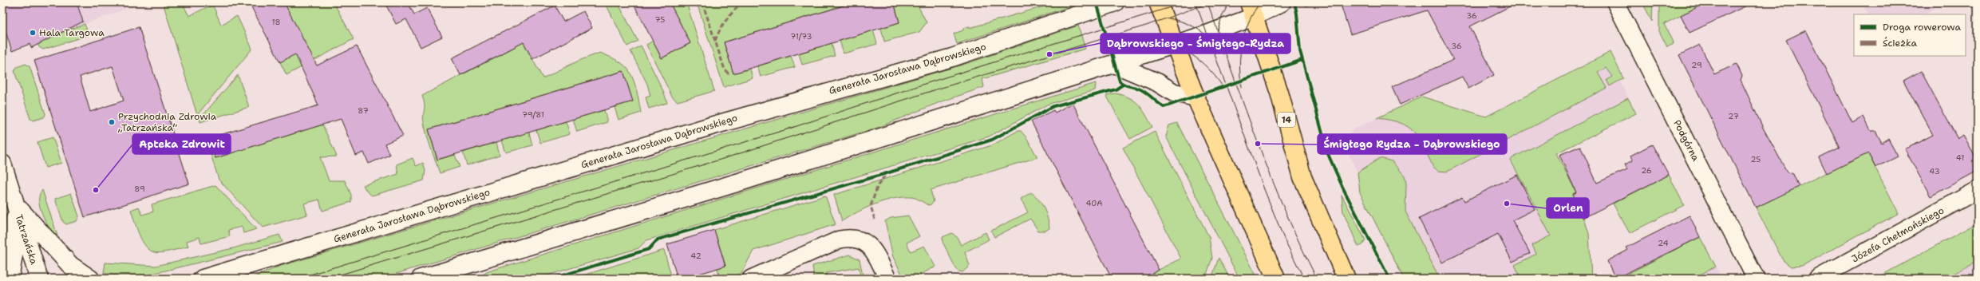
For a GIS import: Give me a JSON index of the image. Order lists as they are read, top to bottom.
{
  "streets": {
    "main road": ["Generała Jarosława Dąbrowskiego", "14", "Tatrzańska"],
    "street": ["Podgórna", "Józefa Chełmońskiego"]
  },
  "places": [
    "Hala Targowa",
    "Dąbrowskiego - Śmigłego-Rydza",
    "Przychodnia Zdrowia „Tatrzańska”",
    "Śmigłego Rydza - Dąbrowskiego",
    "Apteka Zdrowit",
    "Orlen"
  ],
  "house_numbers": [
    "36",
    "75",
    "18",
    "71/73",
    "36",
    "29",
    "87",
    "79/81",
    "27",
    "41",
    "25",
    "26",
    "43",
    "89",
    "40A",
    "24",
    "42"
  ],
  "legend": ["Droga rowerowa", "Ścieżka"]
}
